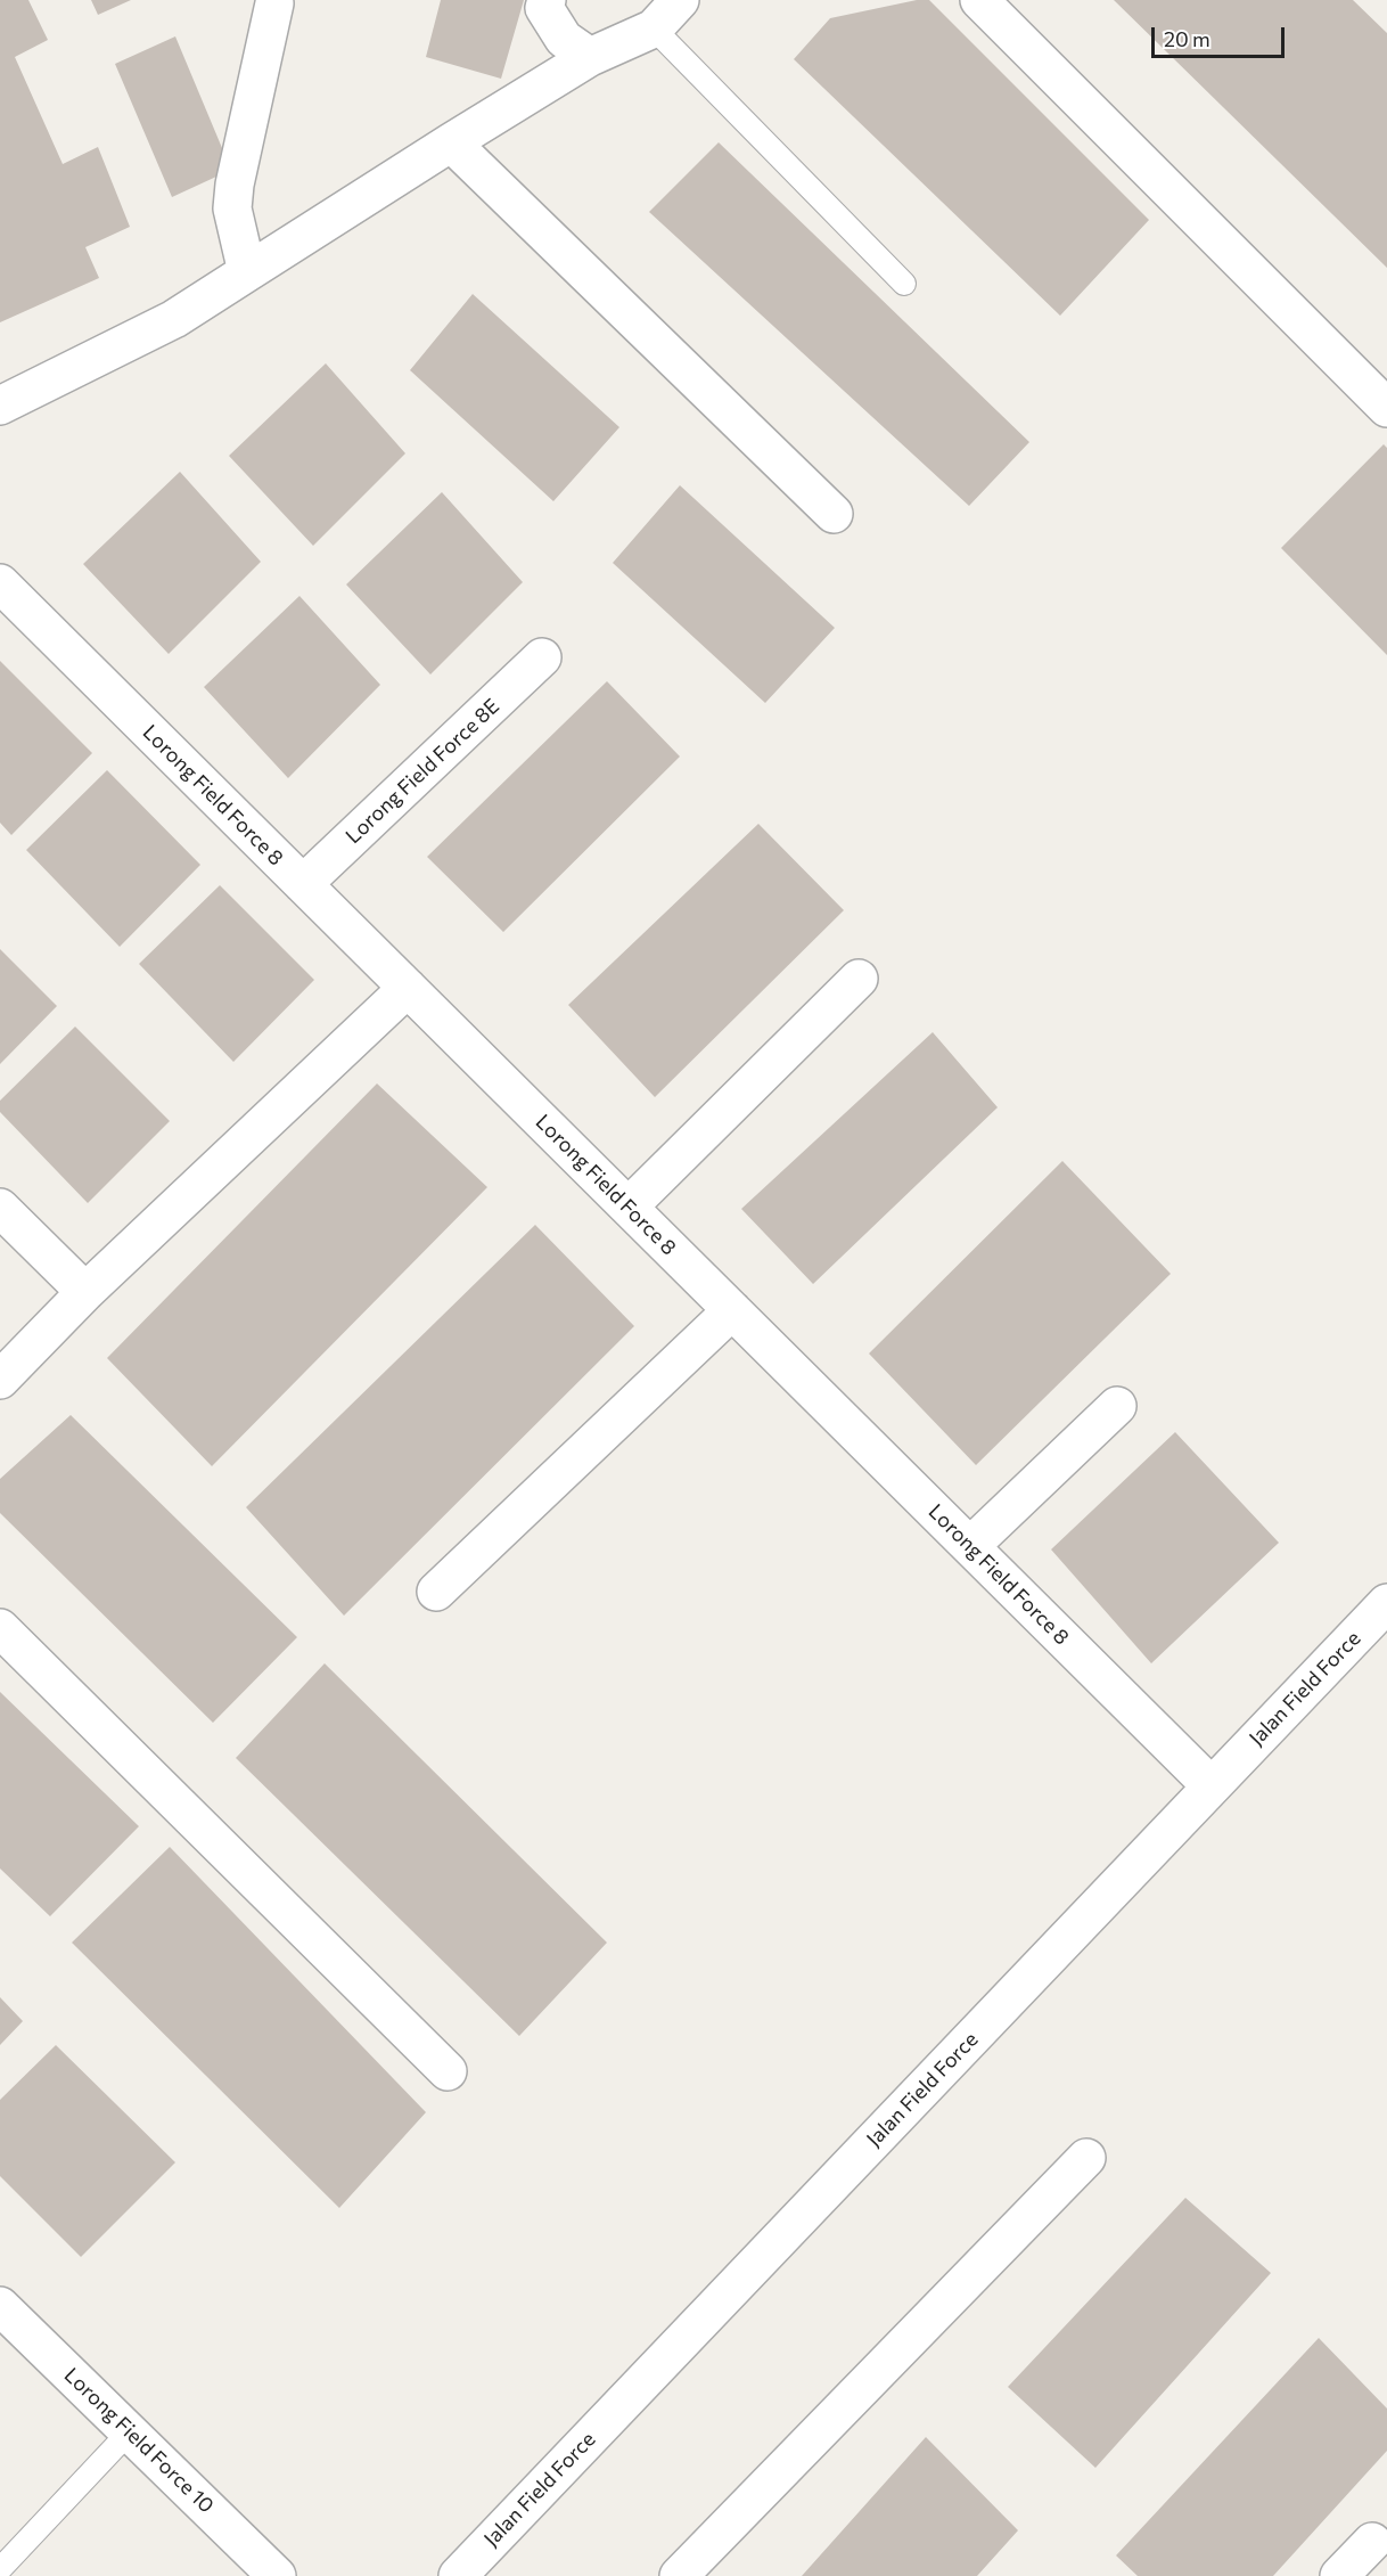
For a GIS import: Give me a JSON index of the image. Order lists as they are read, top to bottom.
{
  "streets": {
    "street": [
      "Lorong Field Force 8E",
      "Lorong Field Force 8",
      "Jalan Field Force",
      "Lorong Field Force 10"
    ]
  },
  "crossings": [
    ["Lorong Field Force 8E", "Lorong Field Force 8"],
    ["Lorong Field Force 8", "Jalan Field Force"]
  ],
  "scale_bar": "20 m"
}
